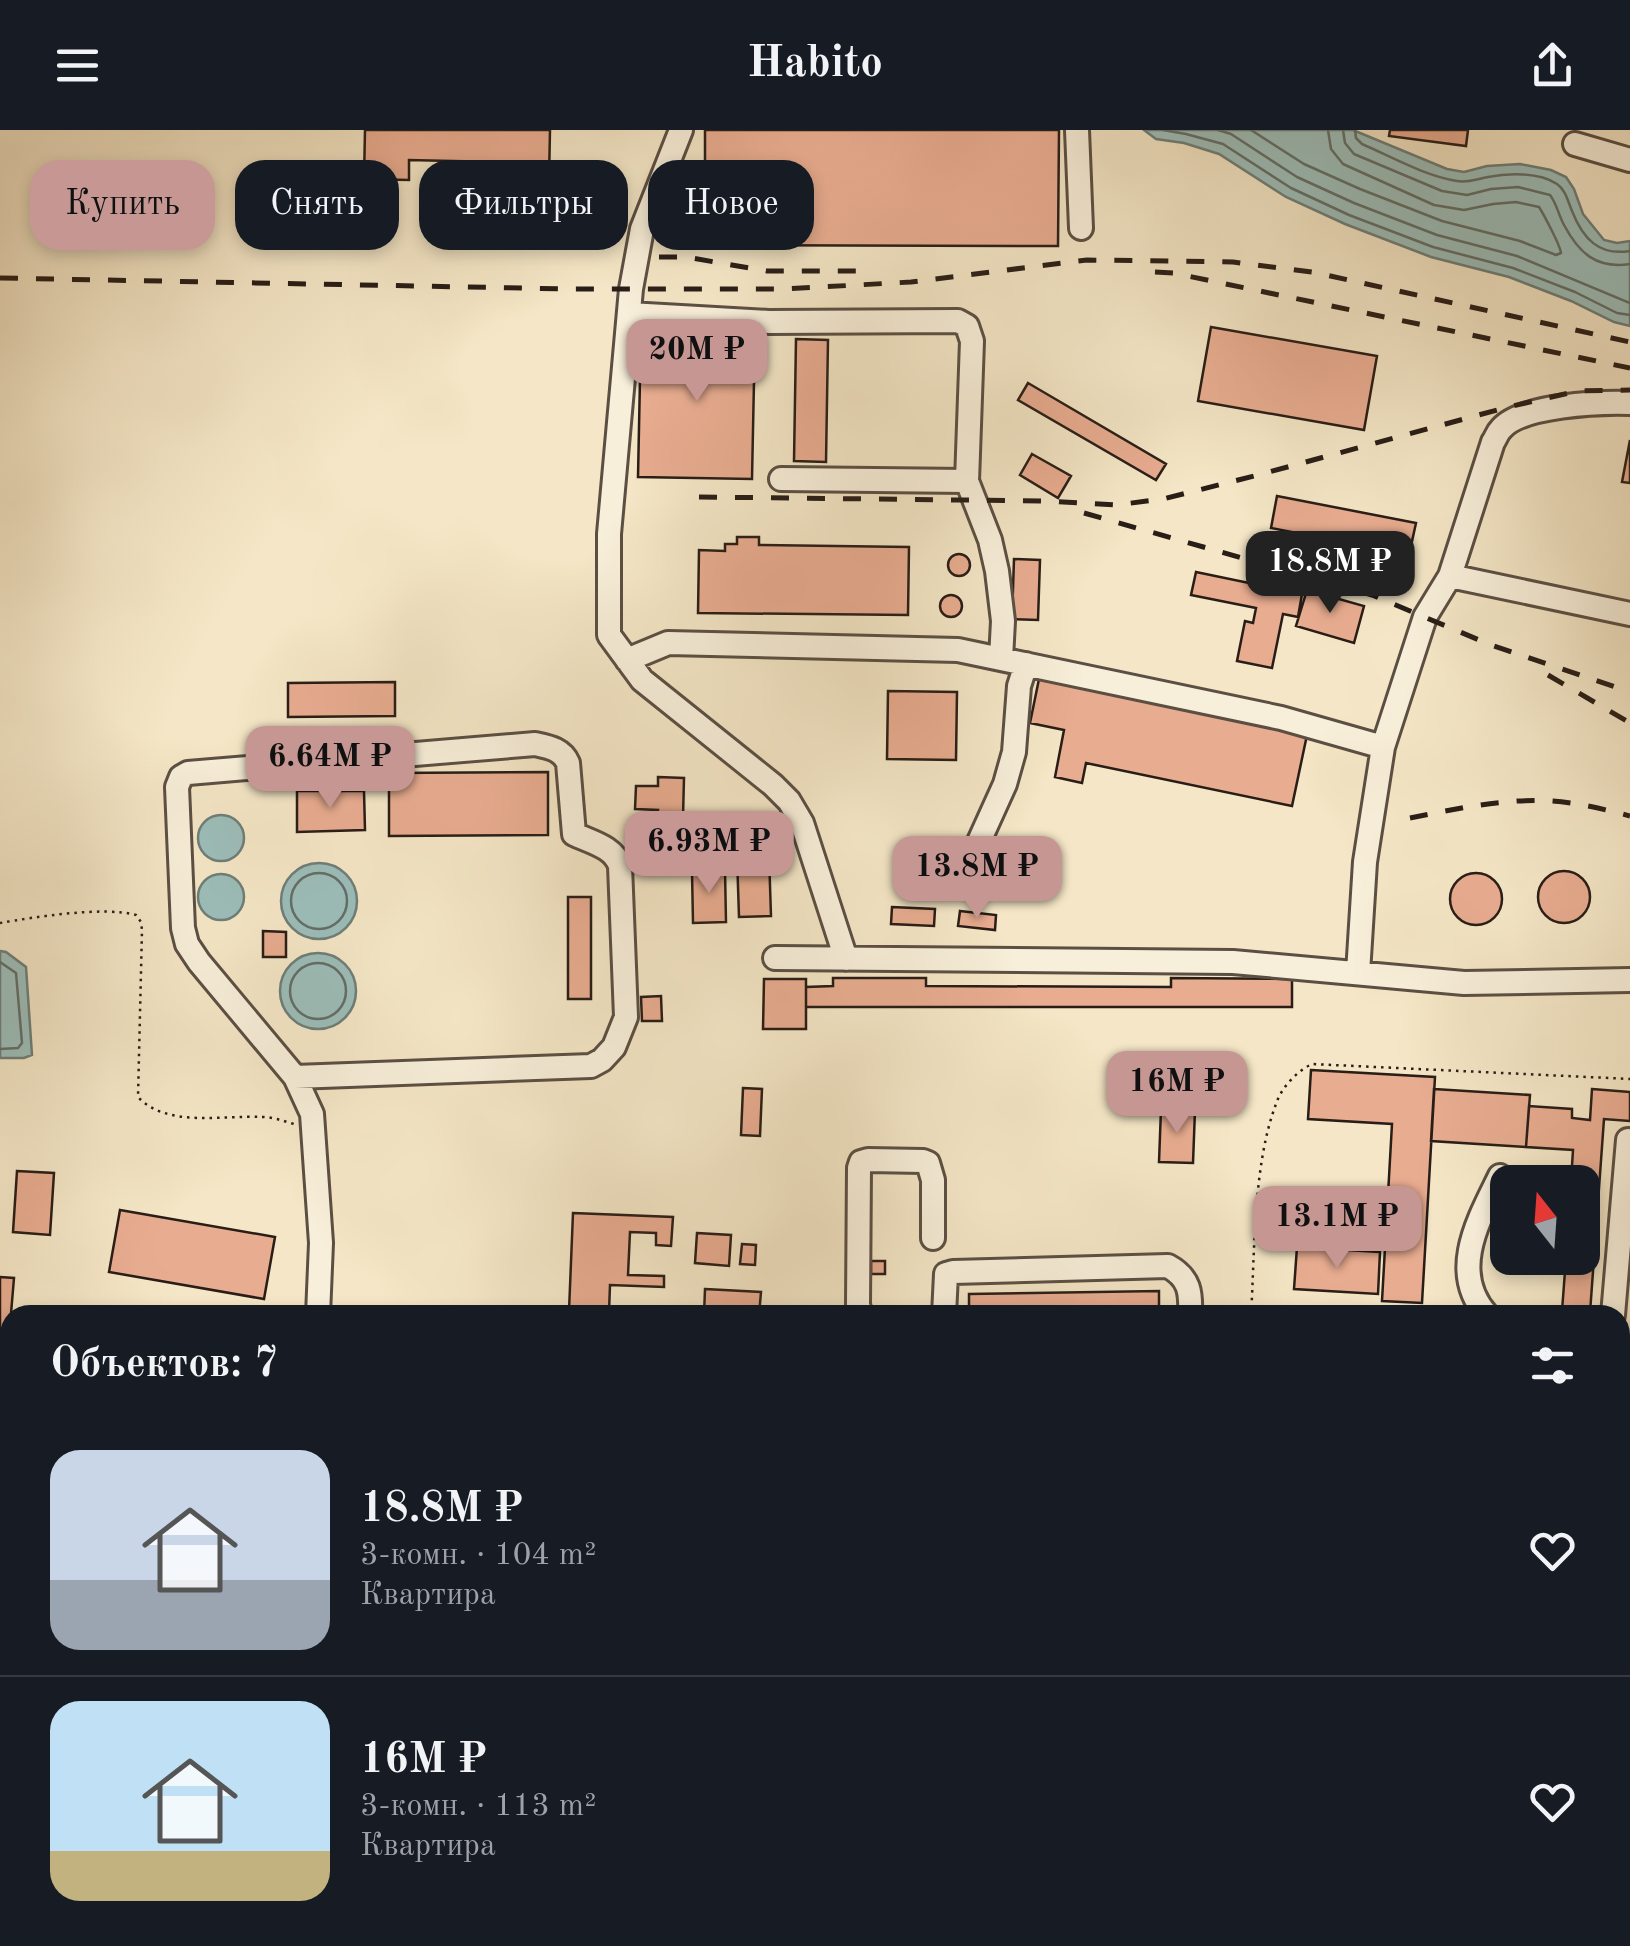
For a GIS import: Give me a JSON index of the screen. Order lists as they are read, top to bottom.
{
  "north": "top",
  "page": {
    "header": "Habito",
    "chip": [
      "Купить",
      "Снять",
      "Фильтры",
      "Новое"
    ],
    "price": [
      "20M ₽",
      "18.8M ₽",
      "6.64M ₽",
      "6.93M ₽",
      "13.8M ₽",
      "16M ₽",
      "13.1M ₽"
    ],
    "heading": "Объектов: 7",
    "list": [
      {
        "name": "18.8M ₽",
        "note": "3-комн. · 104 m² · Квартира"
      },
      {
        "name": "16M ₽",
        "note": "3-комн. · 113 m² · Квартира"
      }
    ]
  }
}
